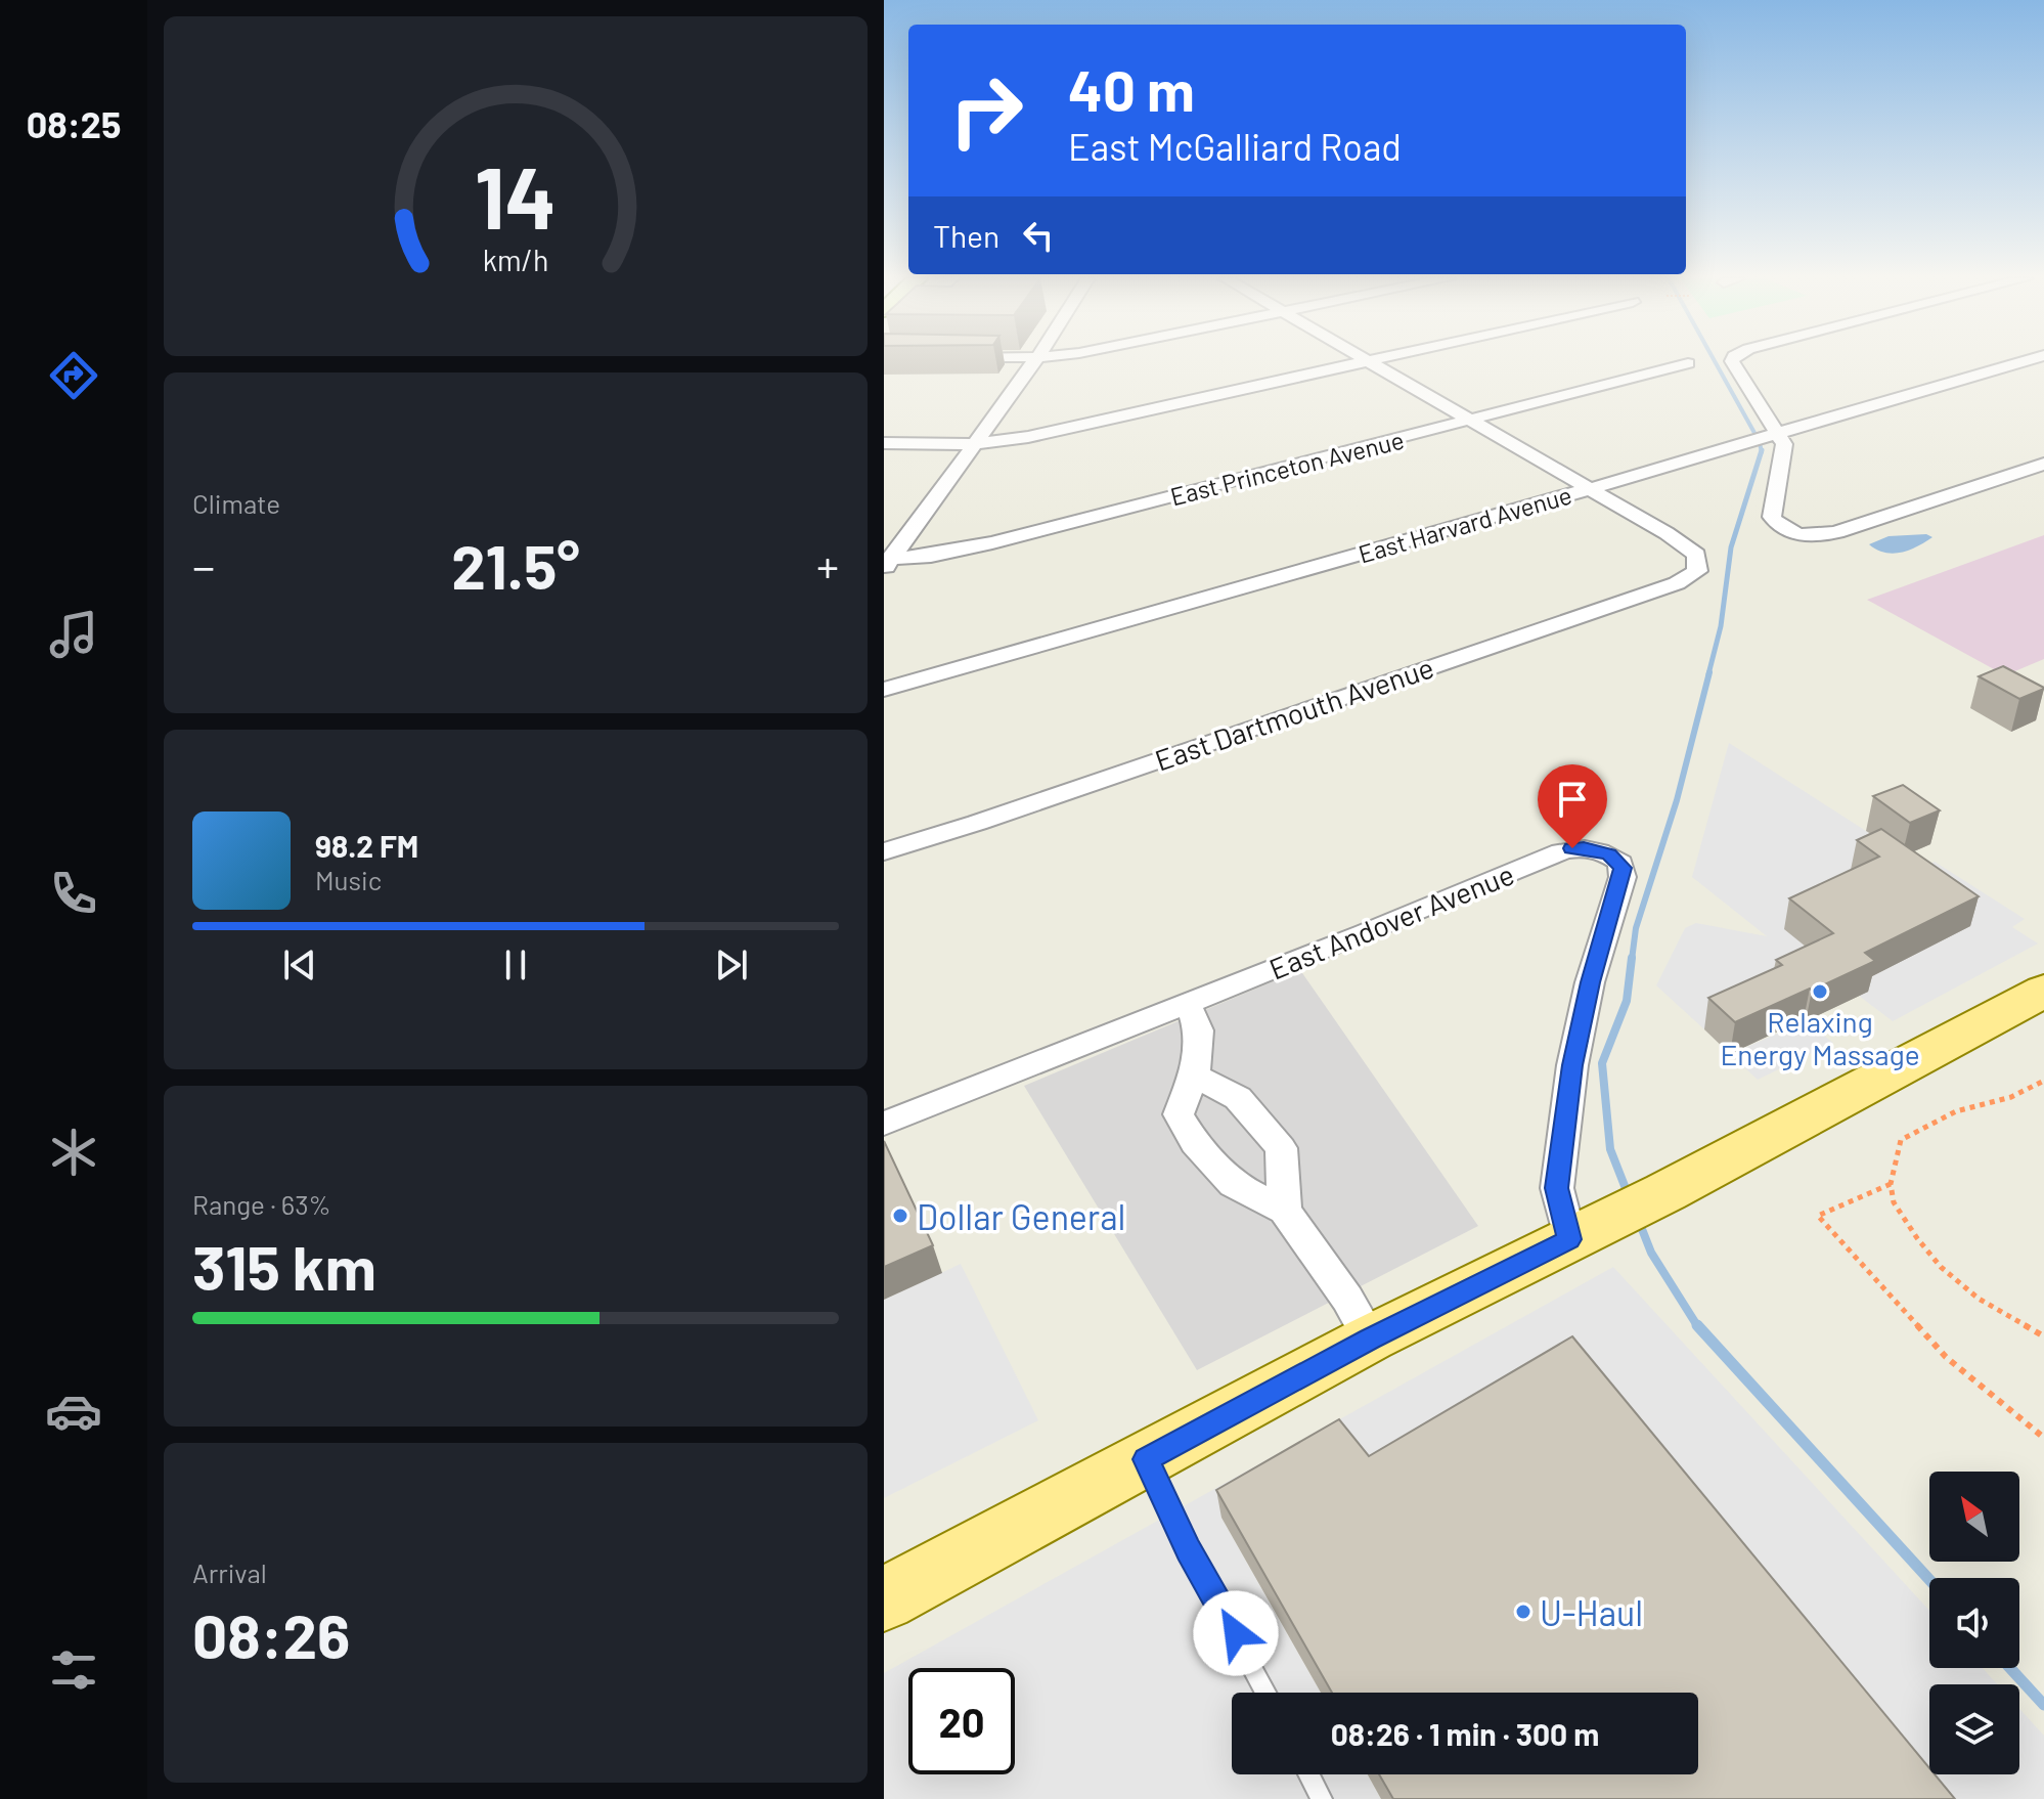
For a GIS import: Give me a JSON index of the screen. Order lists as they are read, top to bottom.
{
  "streets": {
    "street": [
      "East Princeton Avenue",
      "East Harvard Avenue",
      "East Dartmouth Avenue",
      "East Andover Avenue"
    ]
  },
  "crossings": [
    ["East Harvard Avenue", "East Dartmouth Avenue"]
  ],
  "places": ["Relaxing Energy Massage", "Dollar General", "U-Haul"],
  "north": "top left",
  "page": {
    "tabs": "08:25",
    "turn": ["40 m", "East McGalliard Road"],
    "then": "Then",
    "tile": [
      "Climate",
      ["Range · 63%", "315 km"],
      ["Arrival", "08:26"]
    ],
    "heat": ["−", "21.5°", "+"],
    "song": ["98.2 FM", "Music"],
    "limit": "20",
    "trip": "08:26 · 1 min · 300 m",
    "gauge": ["14", "km/h"]
  }
}
